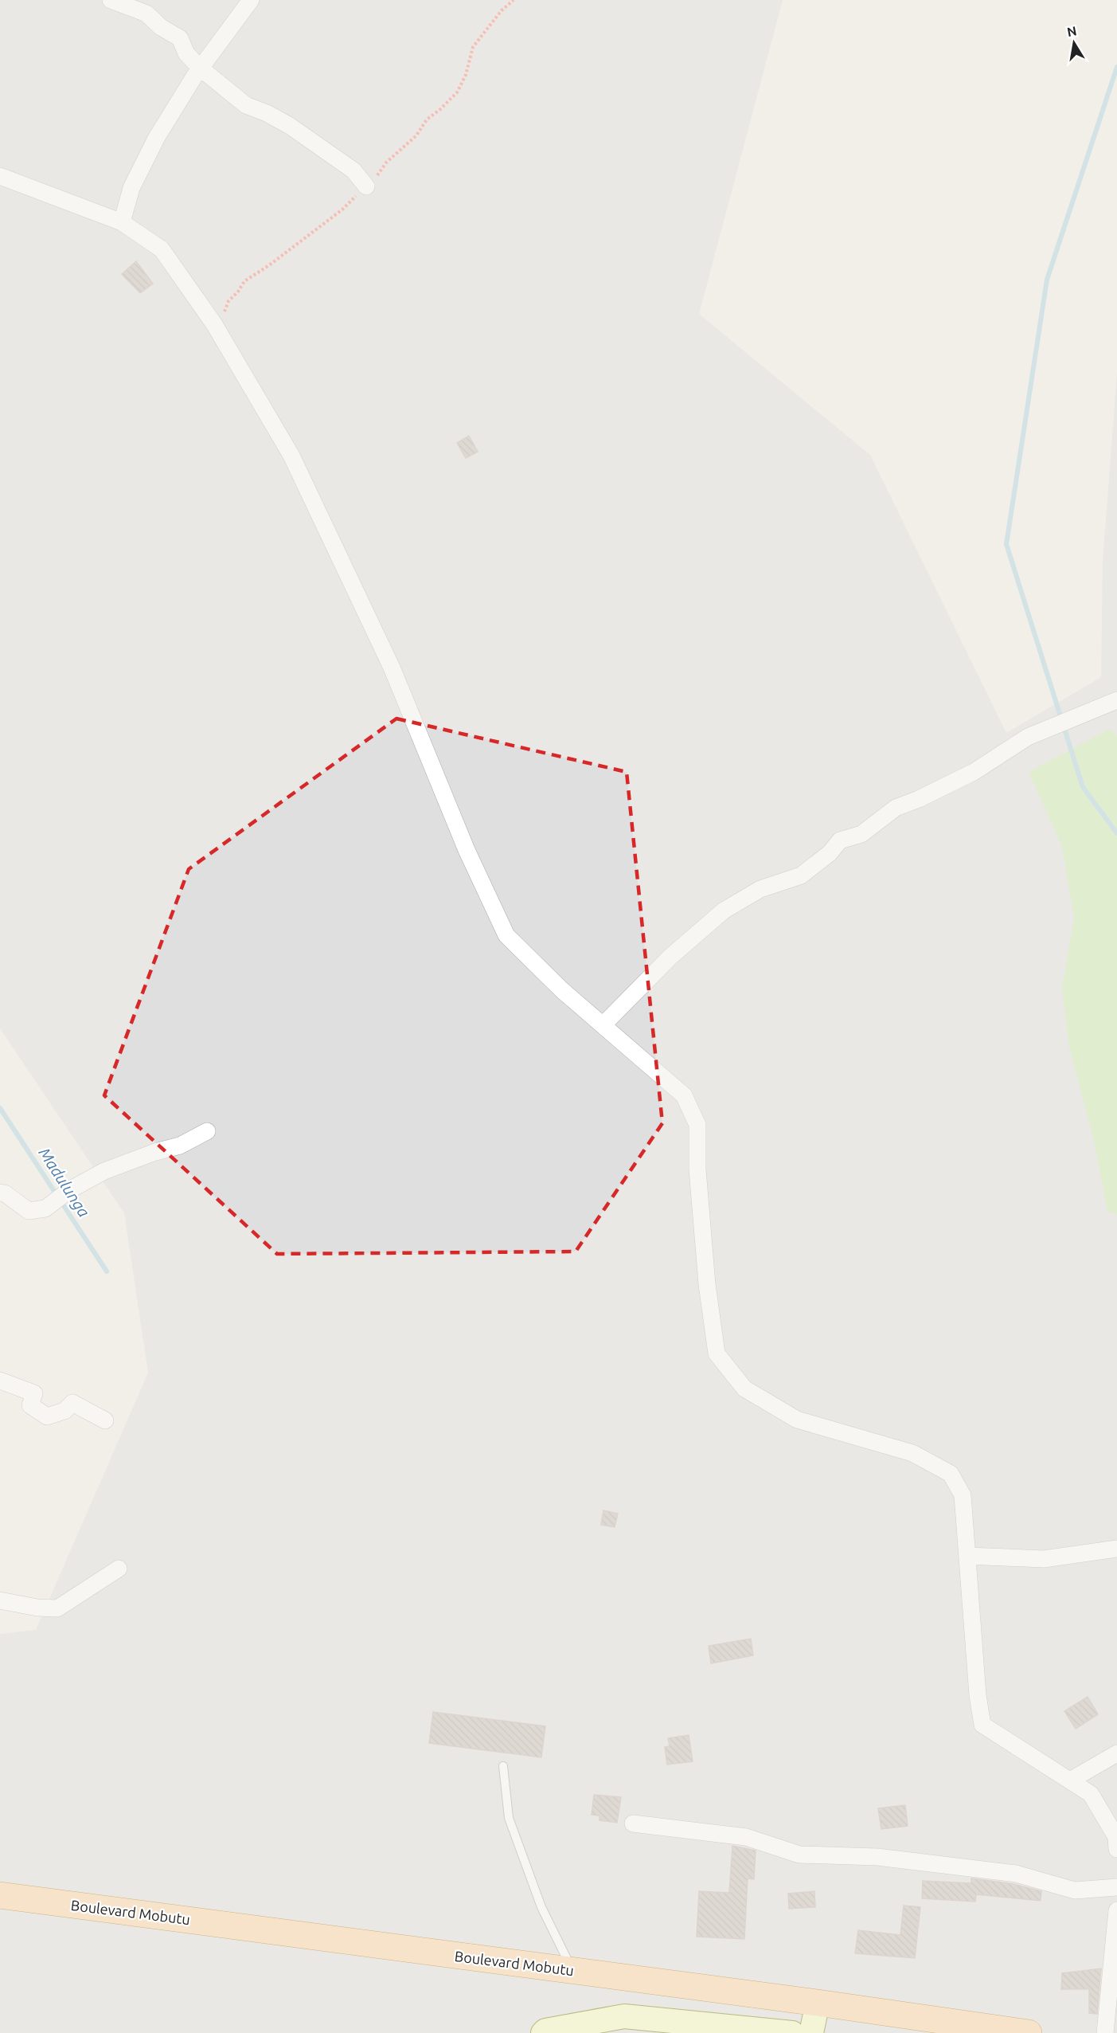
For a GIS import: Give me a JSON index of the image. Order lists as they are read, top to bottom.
{
  "streets": {
    "main road": ["Boulevard Mobutu"]
  },
  "water": ["Madulunga"],
  "north": "top"
}
